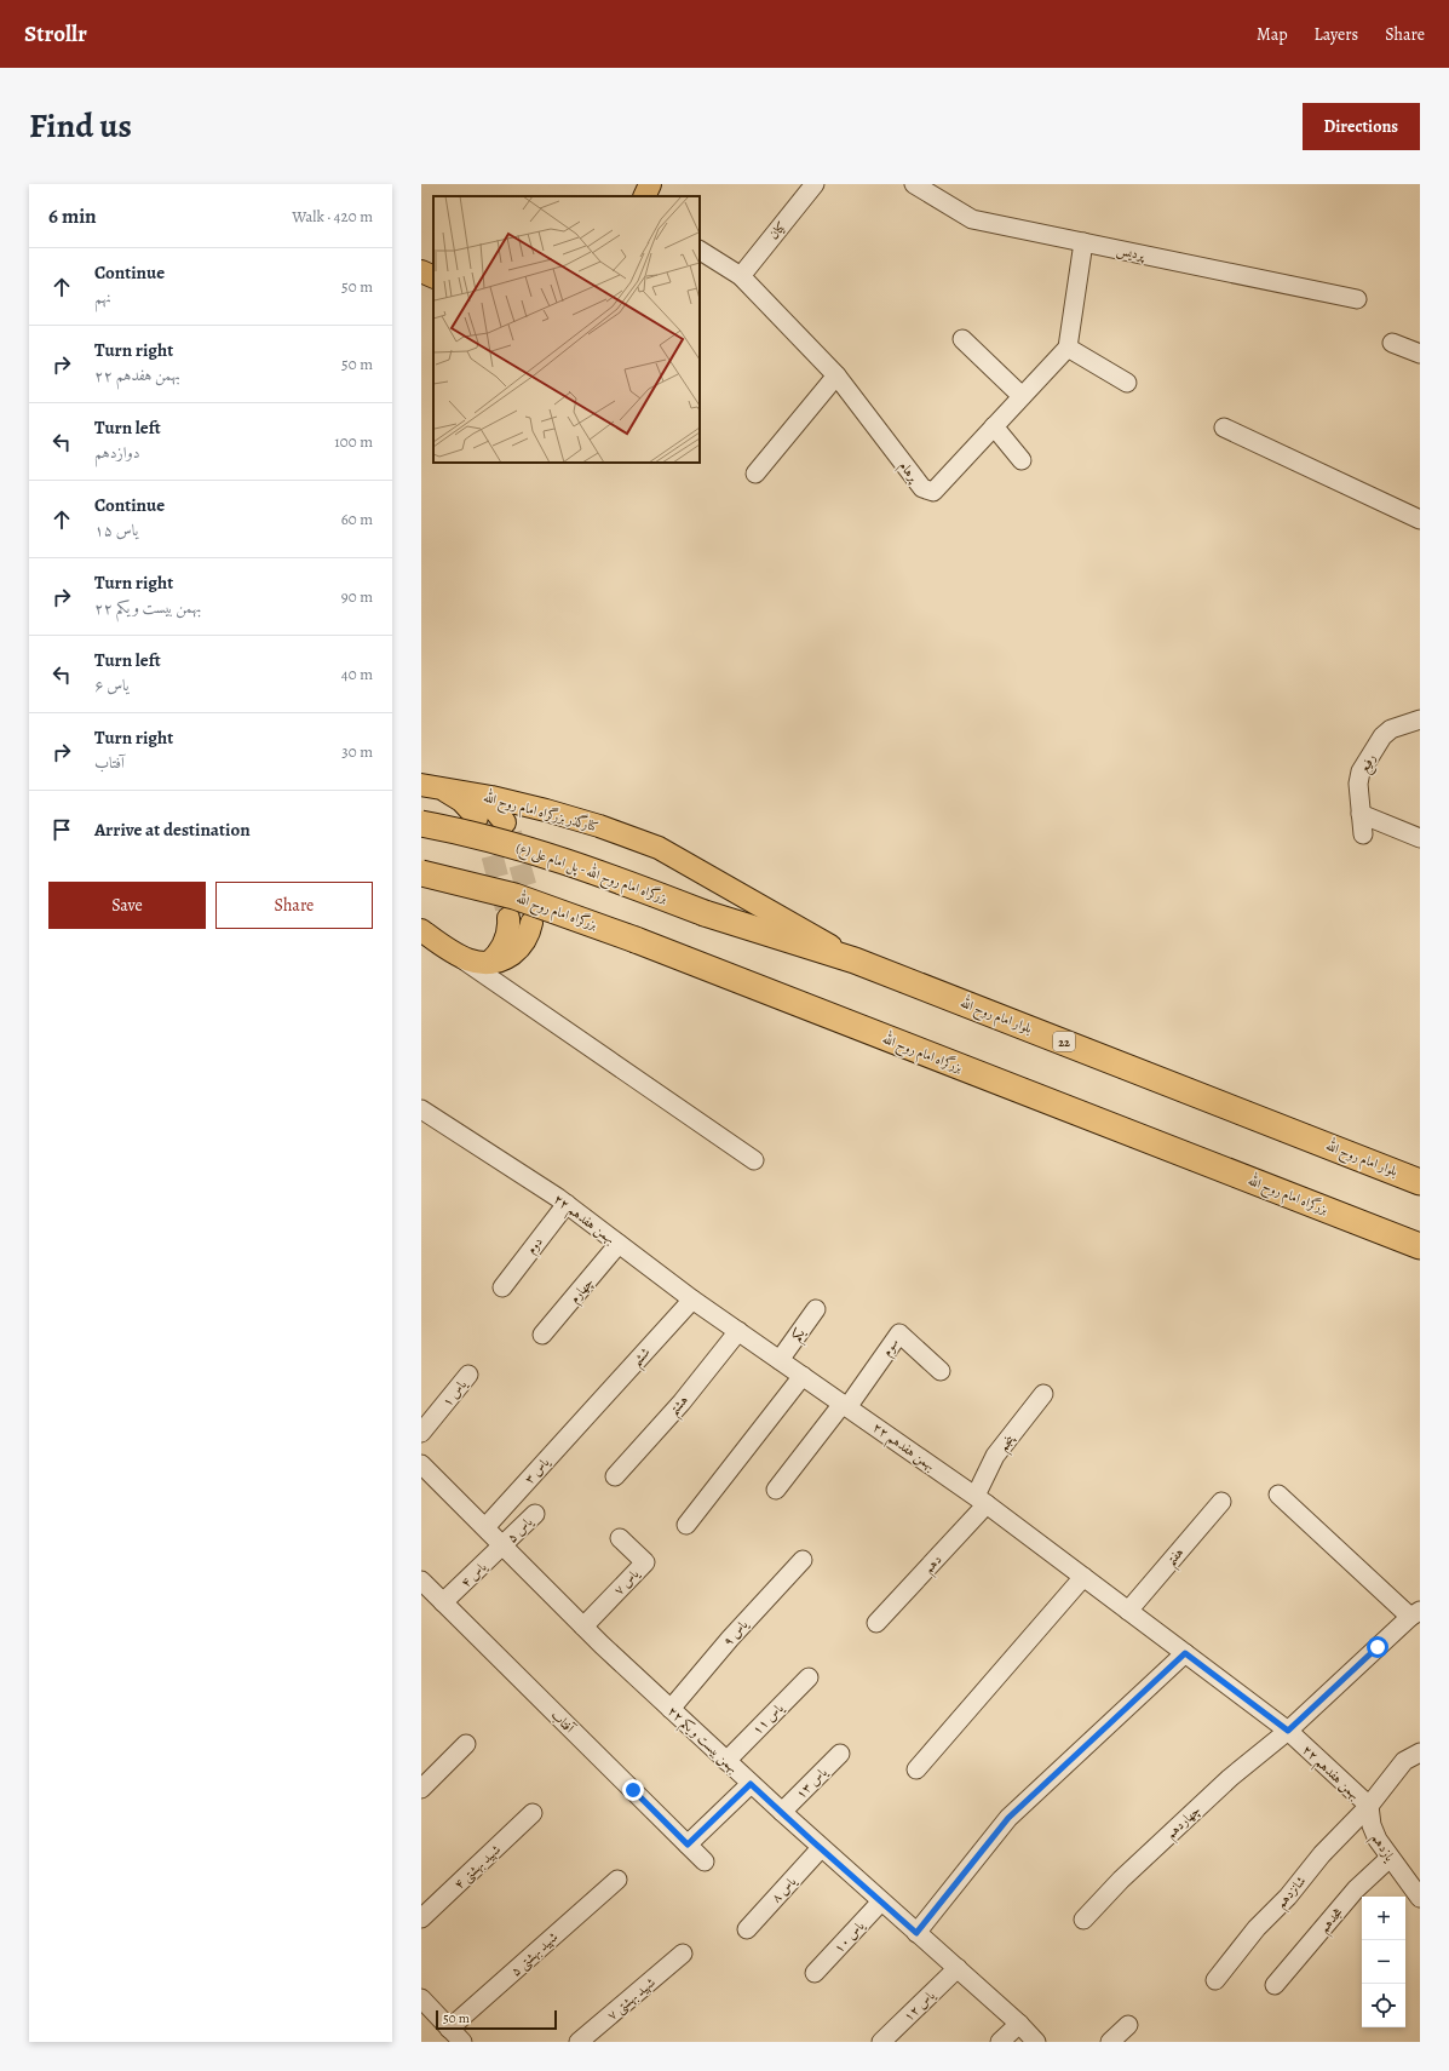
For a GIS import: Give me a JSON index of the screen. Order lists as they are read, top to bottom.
{
  "streets": {
    "highway": [
      "بزرگراه امام روح الله - پل امام علی (ع)",
      "بزرگراه امام روح الله",
      "بلوار امام روح الله",
      "22"
    ],
    "main road": ["کنارگذر بزرگراه امام روح الله"],
    "street": [
      "کیان",
      "پردیس",
      "پرهام",
      "رفیع",
      "۲۲ بهمن هفدهم",
      "دوم",
      "چهارم",
      "یکم",
      "سوم",
      "ششم",
      "یاس ۱",
      "هشتم",
      "پنجم",
      "یاس ۳",
      "یاس ۵",
      "هفتم",
      "دهم",
      "یاس ۴",
      "یاس ۷",
      "یاس ۹",
      "یاس ۱۱",
      "آفتاب",
      "۲۲ بهمن بیست و یکم",
      "یاس ۱۳",
      "چهاردهم",
      "یازدهم",
      "شهید بهشتی ۴",
      "یاس ۸",
      "شانزدهم",
      "هجدهم",
      "یاس ۱۰",
      "شهید بهشتی ۵",
      "شهید بهشتی ۷",
      "یاس ۱۲"
    ]
  },
  "crossings": [
    ["کیان", "پرهام"],
    ["کنارگذر بزرگراه امام روح الله", "بلوار امام روح الله"],
    ["بزرگراه امام روح الله - پل امام علی (ع)", "بلوار امام روح الله"],
    ["۲۲ بهمن هفدهم", "دوم"],
    ["۲۲ بهمن هفدهم", "چهارم"],
    ["۲۲ بهمن هفدهم", "یکم"],
    ["۲۲ بهمن هفدهم", "سوم"],
    ["۲۲ بهمن هفدهم", "ششم"],
    ["۲۲ بهمن هفدهم", "هشتم"],
    ["۲۲ بهمن هفدهم", "پنجم"],
    ["۲۲ بهمن هفدهم", "هفتم"],
    ["۲۲ بهمن هفدهم", "دهم"],
    ["۲۲ بهمن هفدهم", "چهاردهم"],
    ["۲۲ بهمن هفدهم", "یازدهم"],
    ["۲۲ بهمن هفدهم", "شانزدهم"],
    ["ششم", "یاس ۳"],
    ["پنجم", "دهم"],
    ["یاس ۳", "۲۲ بهمن بیست و یکم"],
    ["یاس ۵", "یاس ۴"],
    ["یاس ۵", "۲۲ بهمن بیست و یکم"],
    ["یاس ۴", "آفتاب"],
    ["یاس ۴", "۲۲ بهمن بیست و یکم"],
    ["یاس ۷", "۲۲ بهمن بیست و یکم"],
    ["یاس ۹", "۲۲ بهمن بیست و یکم"],
    ["یاس ۱۱", "۲۲ بهمن بیست و یکم"],
    ["۲۲ بهمن بیست و یکم", "یاس ۱۳"],
    ["۲۲ بهمن بیست و یکم", "یاس ۸"],
    ["۲۲ بهمن بیست و یکم", "یاس ۱۰"],
    ["۲۲ بهمن بیست و یکم", "یاس ۱۲"],
    ["یازدهم", "شانزدهم"],
    ["یازدهم", "هجدهم"]
  ],
  "scale_bar": "50 m",
  "page": {
    "header": "Strollr",
    "nav": ["Map", "Layers", "Share"],
    "title": "Find us",
    "buttons": [
      "Directions",
      ["Save", "Share"]
    ],
    "heading": ["6 min", "Walk · 420 m"],
    "list": [
      ["Continue", "نهم", "50 m"],
      ["Turn right", "۲۲ بهمن هفدهم", "50 m"],
      ["Turn left", "دوازدهم", "100 m"],
      ["Continue", "یاس ۱۵", "60 m"],
      ["Turn right", "۲۲ بهمن بیست و یکم", "90 m"],
      ["Turn left", "یاس ۶", "40 m"],
      ["Turn right", "آفتاب", "30 m"],
      "Arrive at destination"
    ],
    "map_buttons": ["+", "−"],
    "scale": "50 m"
  }
}
